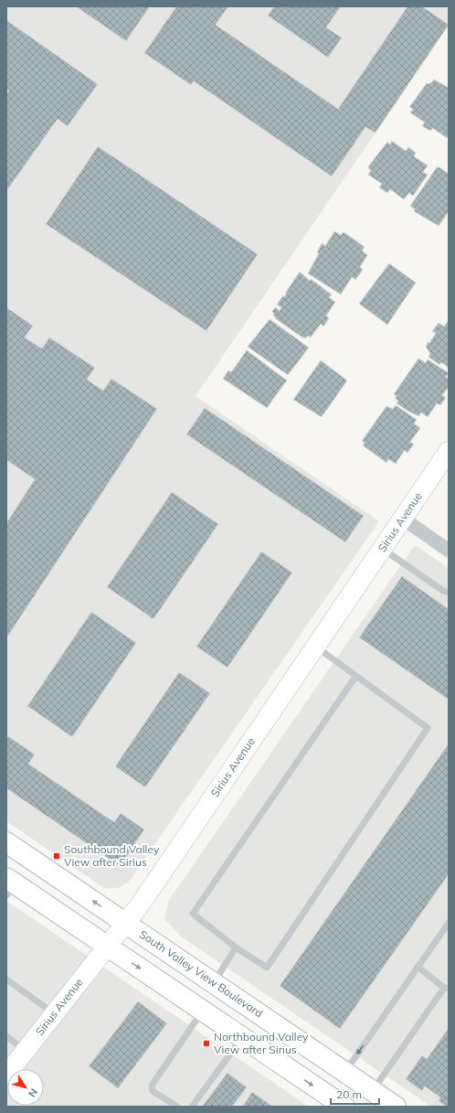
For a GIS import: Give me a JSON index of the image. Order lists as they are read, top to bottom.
{
  "streets": {
    "main road": ["South Valley View Boulevard"],
    "street": ["Sirius Avenue"]
  },
  "crossings": [
    ["Sirius Avenue", "South Valley View Boulevard"]
  ],
  "places": {
    "transit": ["Southbound Valley View after Sirius", "Northbound Valley View after Sirius"]
  },
  "scale_bar": "20 m",
  "north": "bottom right"
}
